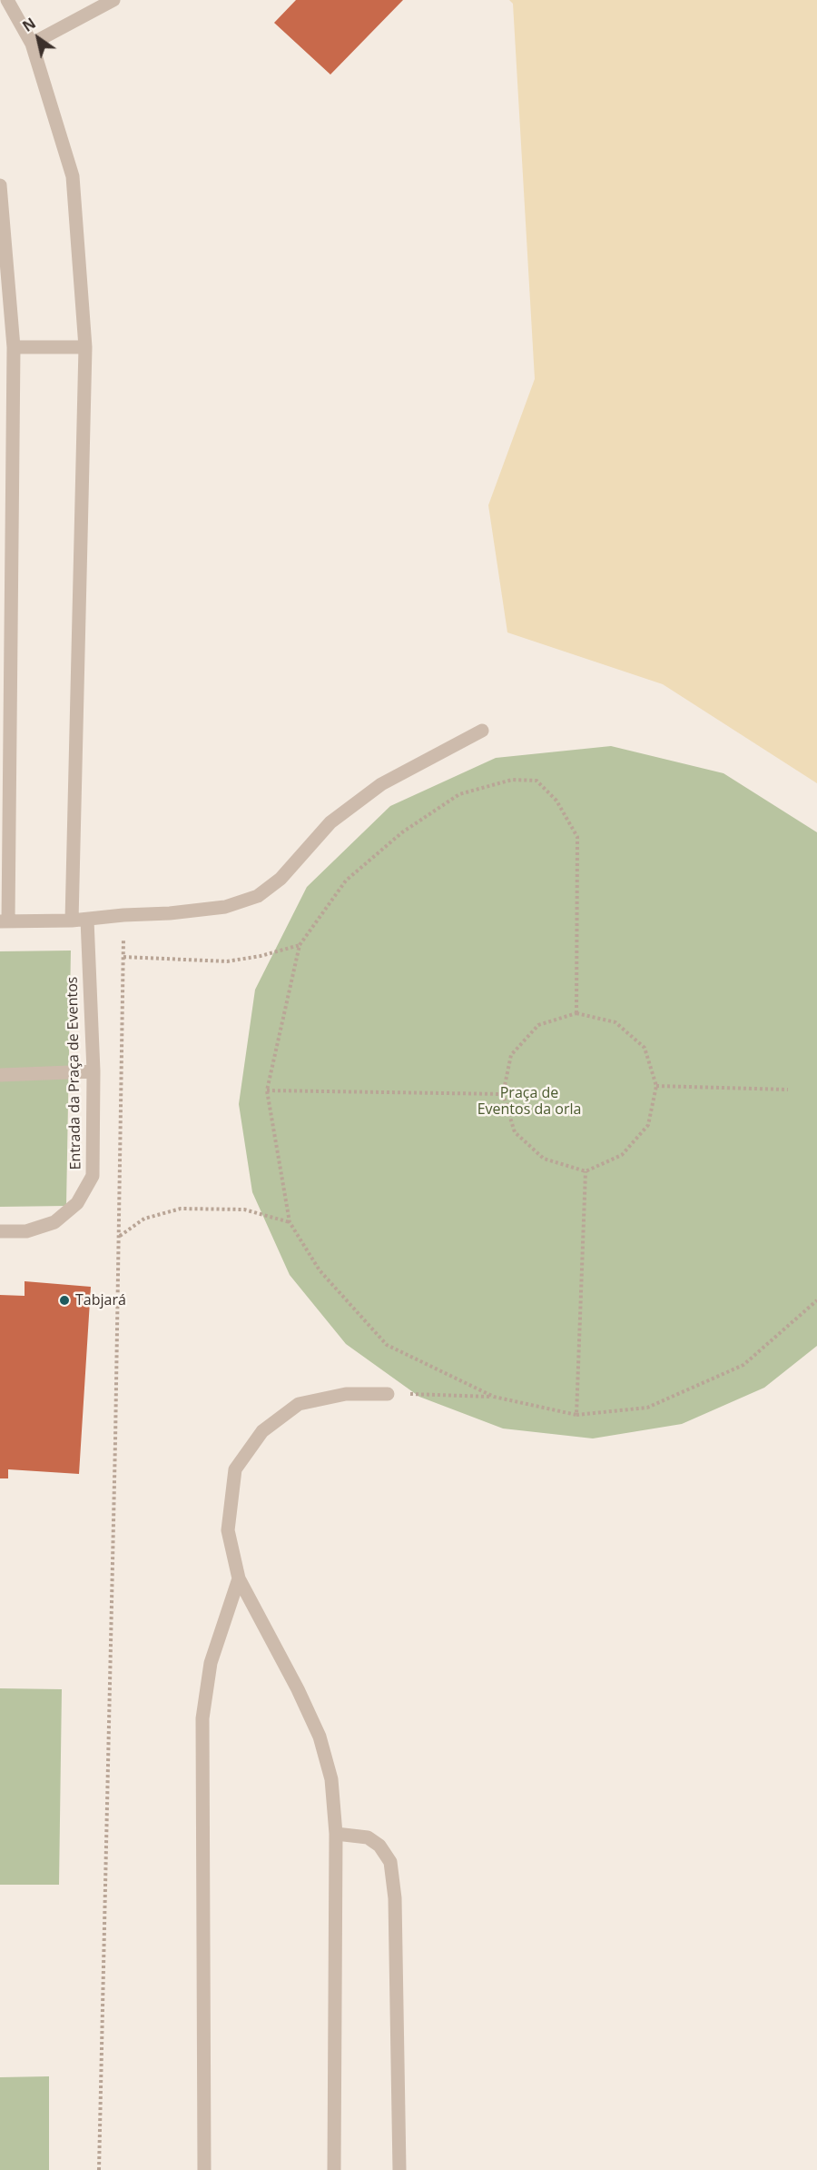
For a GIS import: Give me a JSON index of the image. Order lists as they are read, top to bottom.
{
  "streets": {
    "lane": ["Entrada da Praça de Eventos"]
  },
  "parks": ["Praça de Eventos da orla"],
  "places": ["Tabjará"],
  "north": "top left"
}
